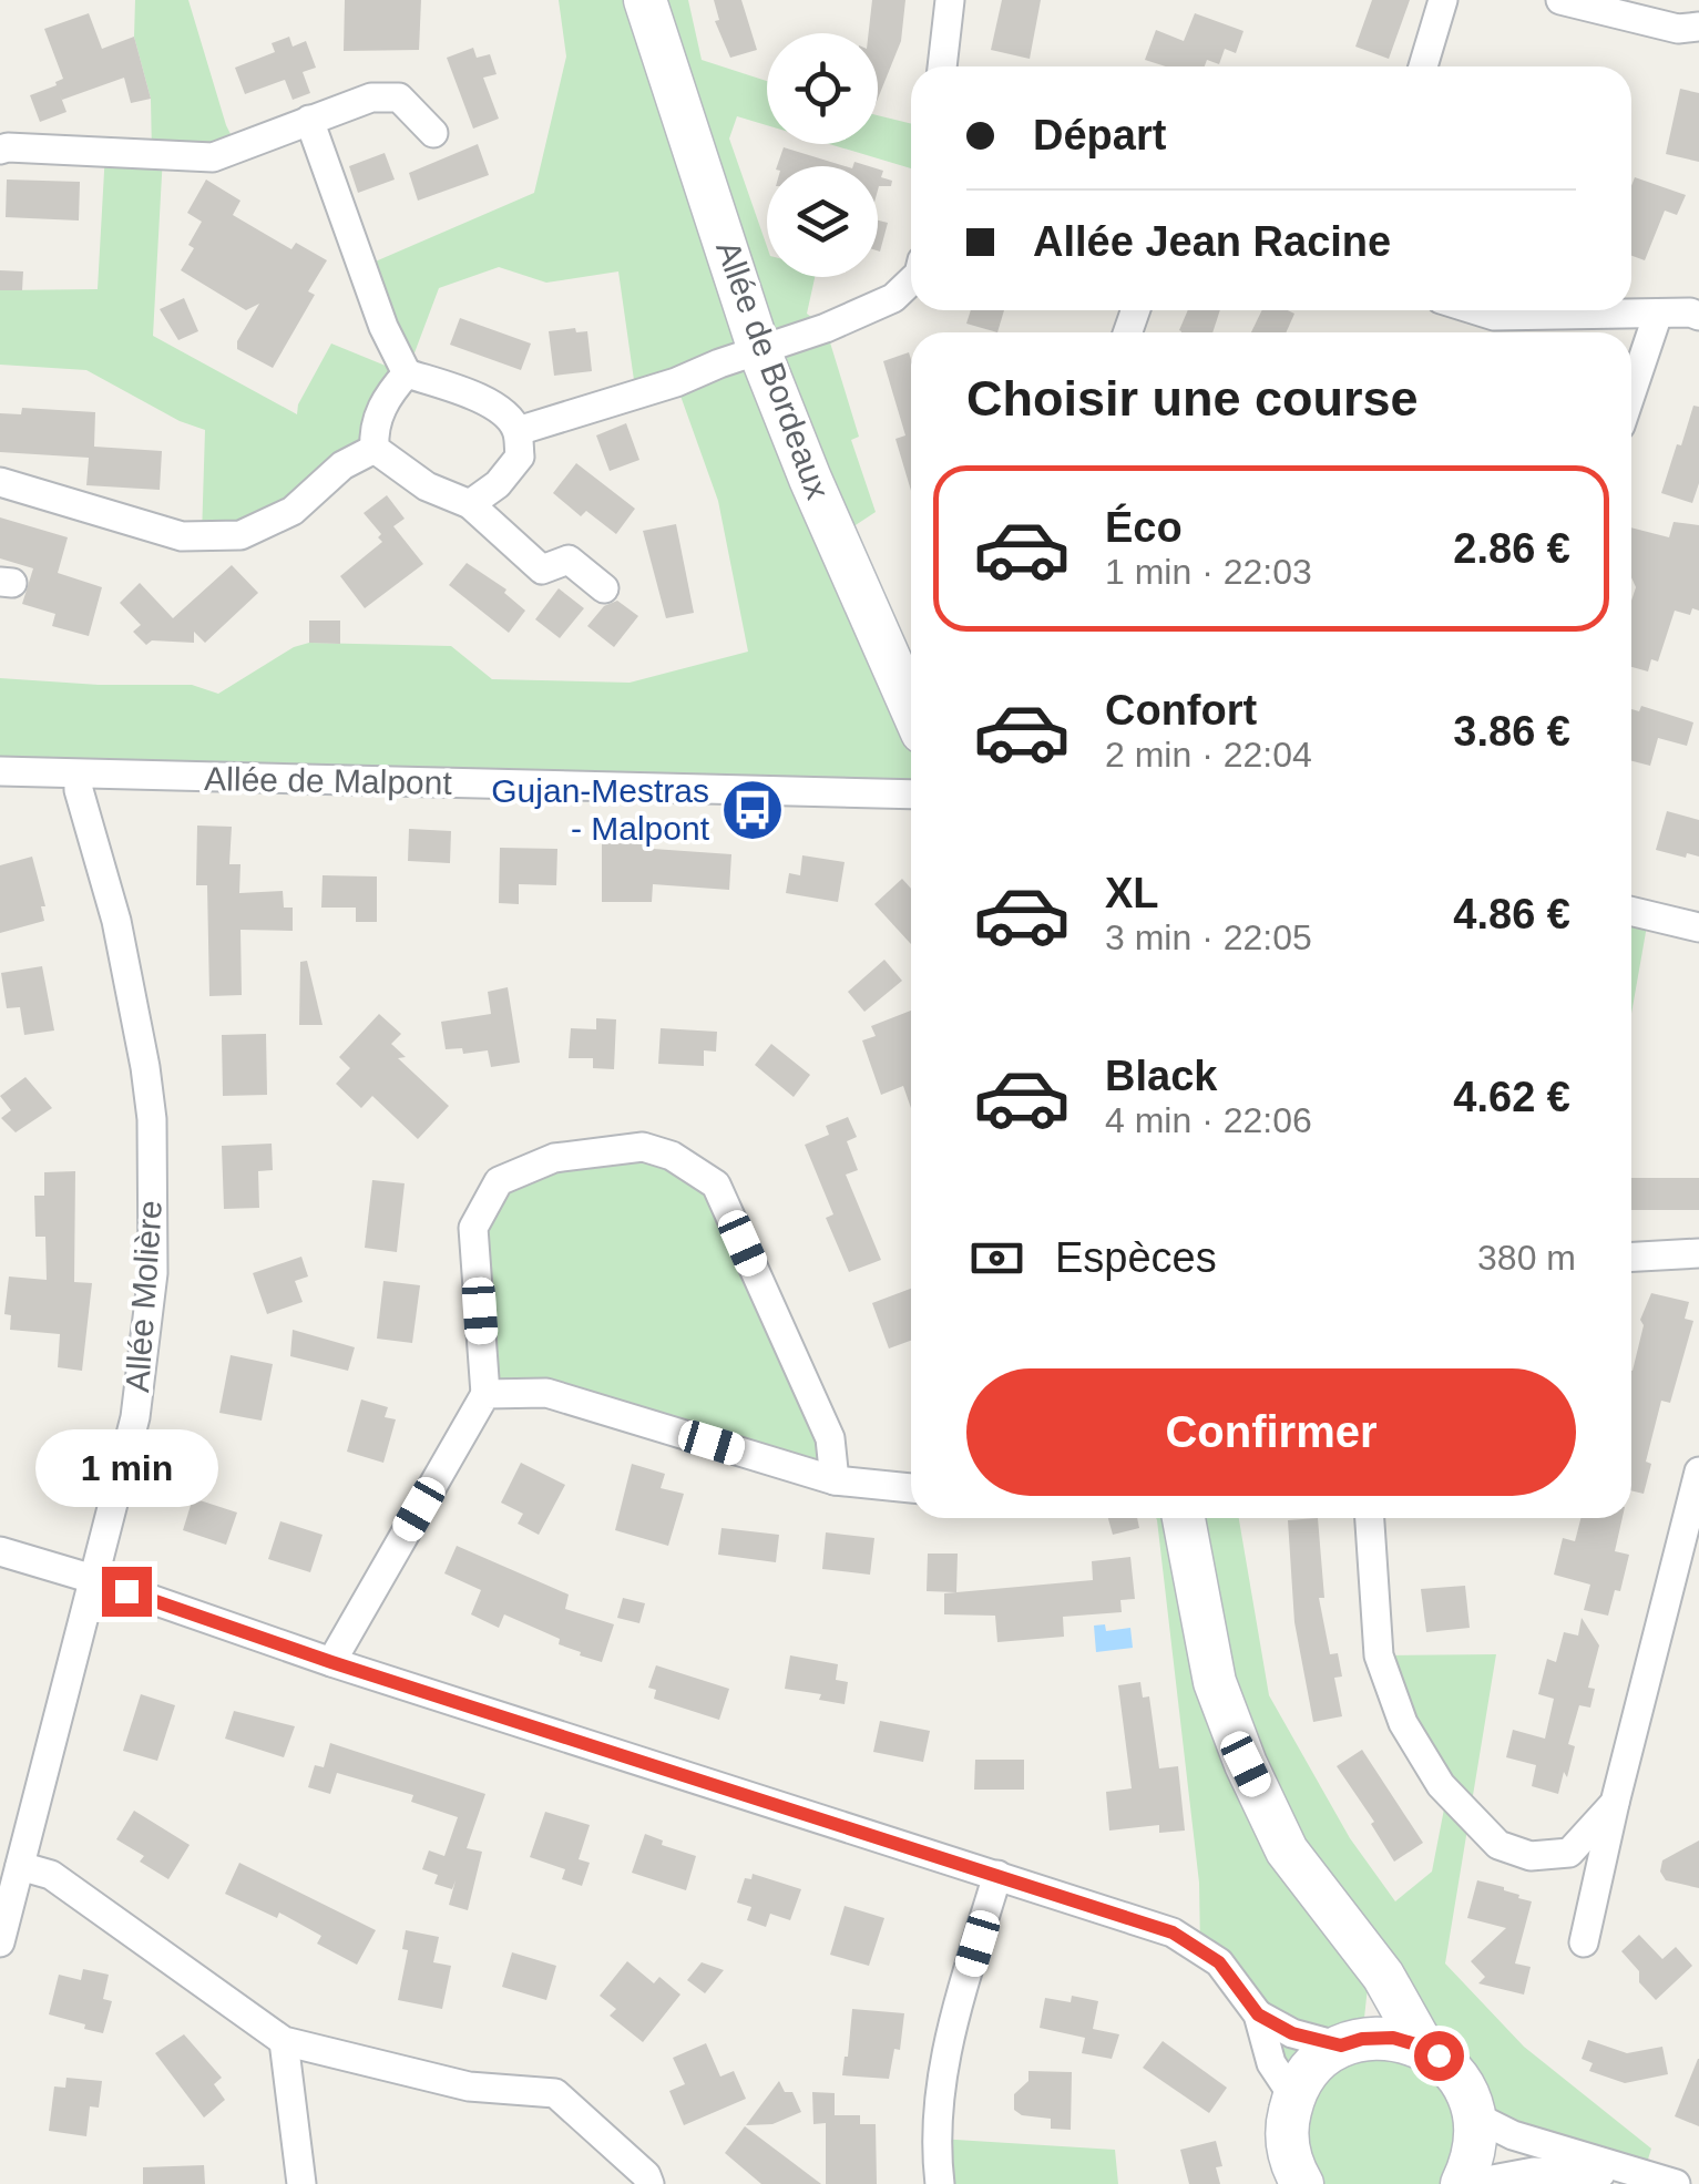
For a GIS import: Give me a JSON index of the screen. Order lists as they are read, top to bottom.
{
  "streets": {
    "main road": ["Allée de Bordeaux"],
    "street": ["Allée de Malpont", "Allée Molière"]
  },
  "crossings": [
    ["Allée de Malpont", "Allée Molière"]
  ],
  "places": {
    "bus stop": ["Gujan-Mestras - Malpont"]
  },
  "page": {
    "banner": ["Départ", "Allée Jean Racine"],
    "heading": "Choisir une course",
    "list": [
      {
        "name": "Éco",
        "note": "1 min · 22:03",
        "value": "2.86 €"
      },
      {
        "name": "Confort",
        "note": "2 min · 22:04",
        "value": "3.86 €"
      },
      {
        "name": "XL",
        "note": "3 min · 22:05",
        "value": "4.86 €"
      },
      {
        "name": "Black",
        "note": "4 min · 22:06",
        "value": "4.62 €"
      }
    ],
    "pay": ["Espèces", "380 m"],
    "buttons": "Confirmer",
    "bubble": "1 min"
  }
}
